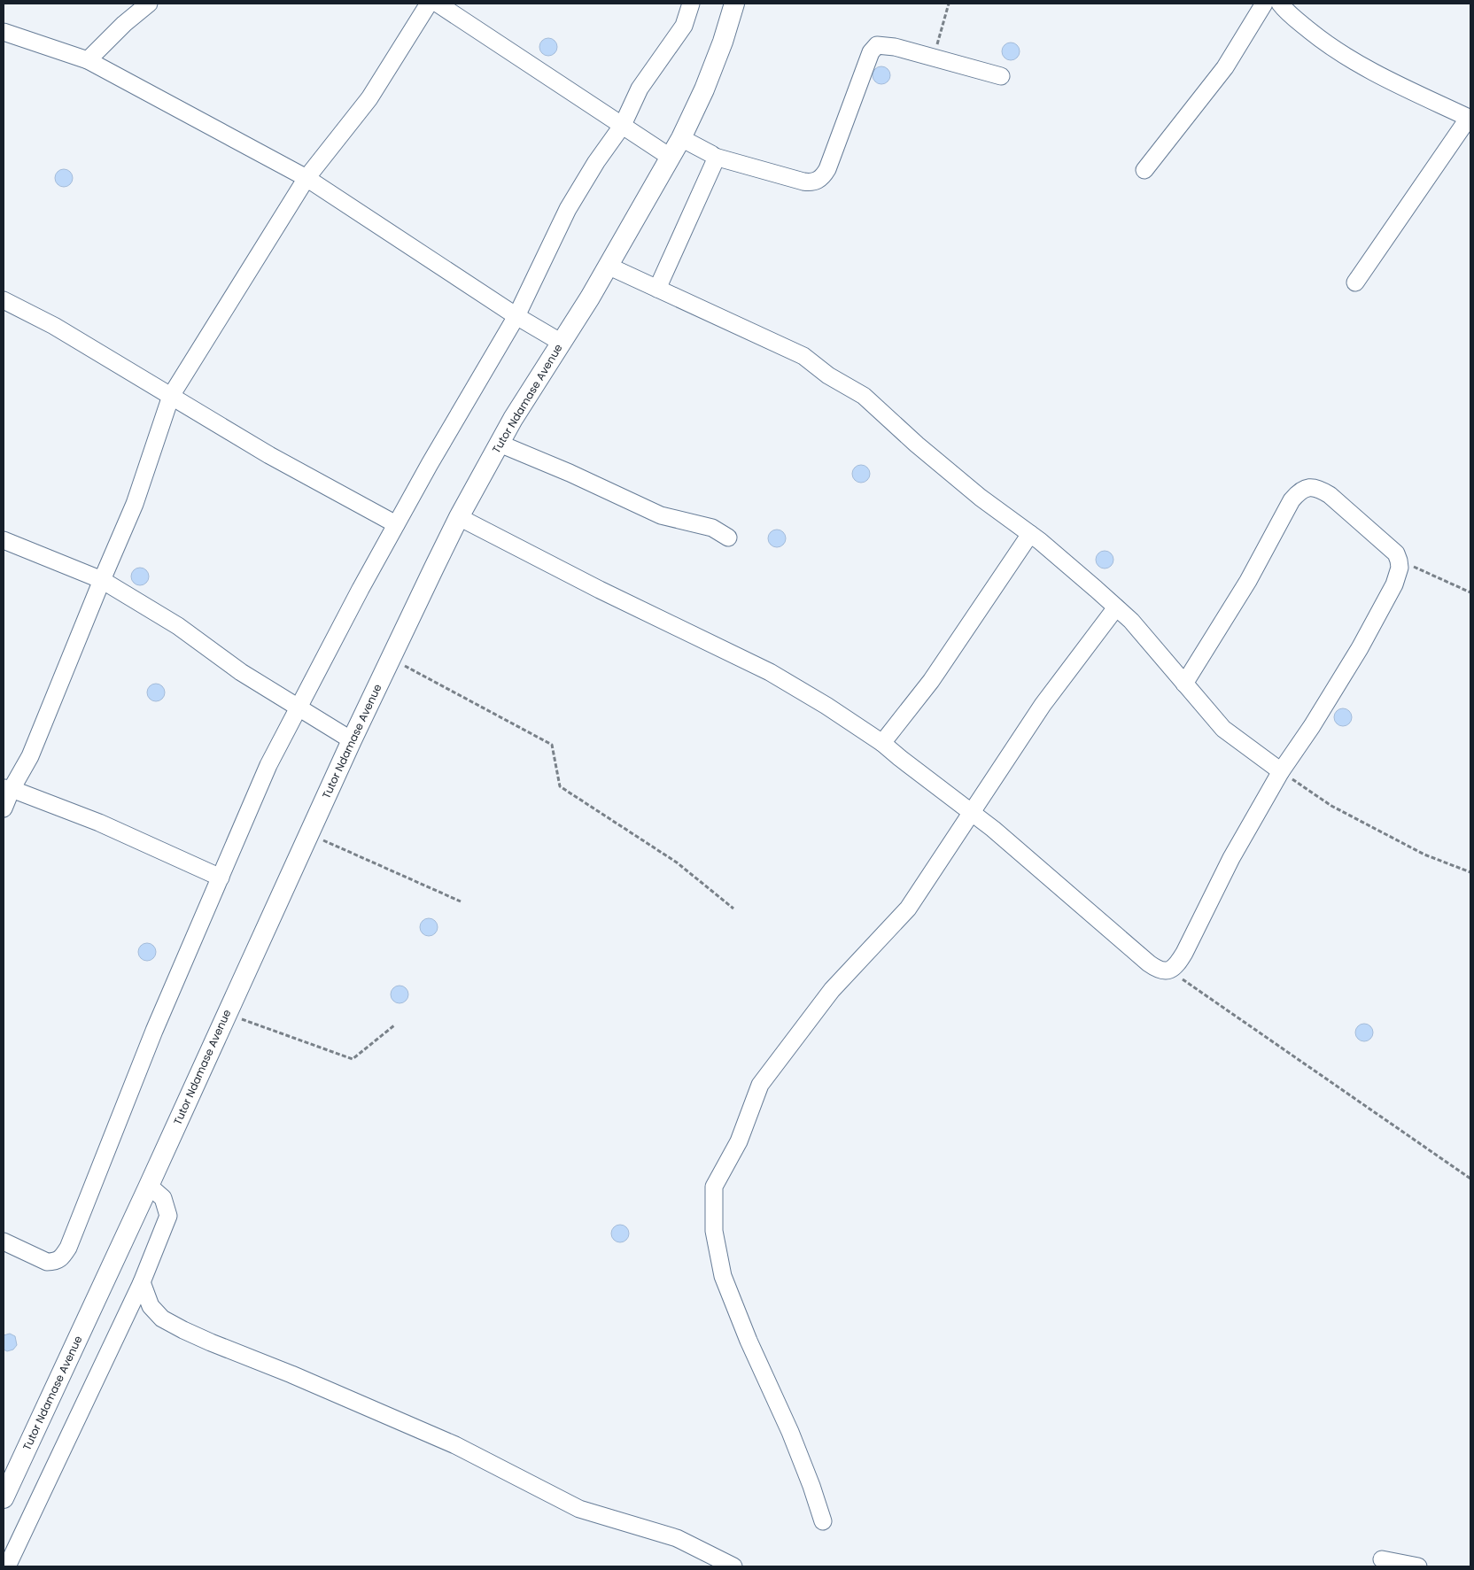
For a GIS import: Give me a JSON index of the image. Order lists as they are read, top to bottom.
{
  "streets": {
    "street": ["Tutor Ndamase Avenue"]
  }
}
